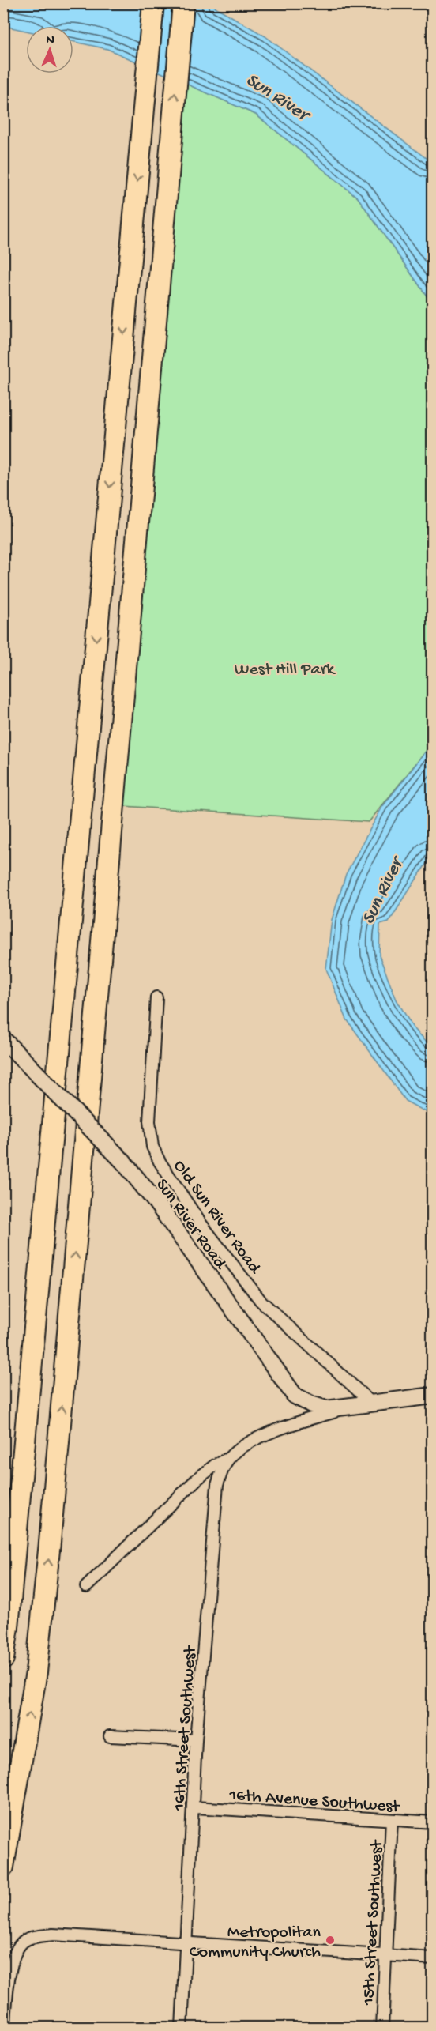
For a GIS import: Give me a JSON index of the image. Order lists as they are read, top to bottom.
{
  "streets": {
    "street": [
      "Old Sun River Road",
      "Sun River Road",
      "16th Street Southwest",
      "16th Avenue Southwest",
      "15th Street Southwest"
    ]
  },
  "crossings": [
    ["Old Sun River Road", "Sun River Road"],
    ["Sun River Road", "16th Street Southwest"],
    ["16th Street Southwest", "16th Avenue Southwest"],
    ["16th Avenue Southwest", "15th Street Southwest"]
  ],
  "water": ["Sun River"],
  "parks": ["West Hill Park"],
  "places": ["Metropolitan Community Church"],
  "north": "top"
}
